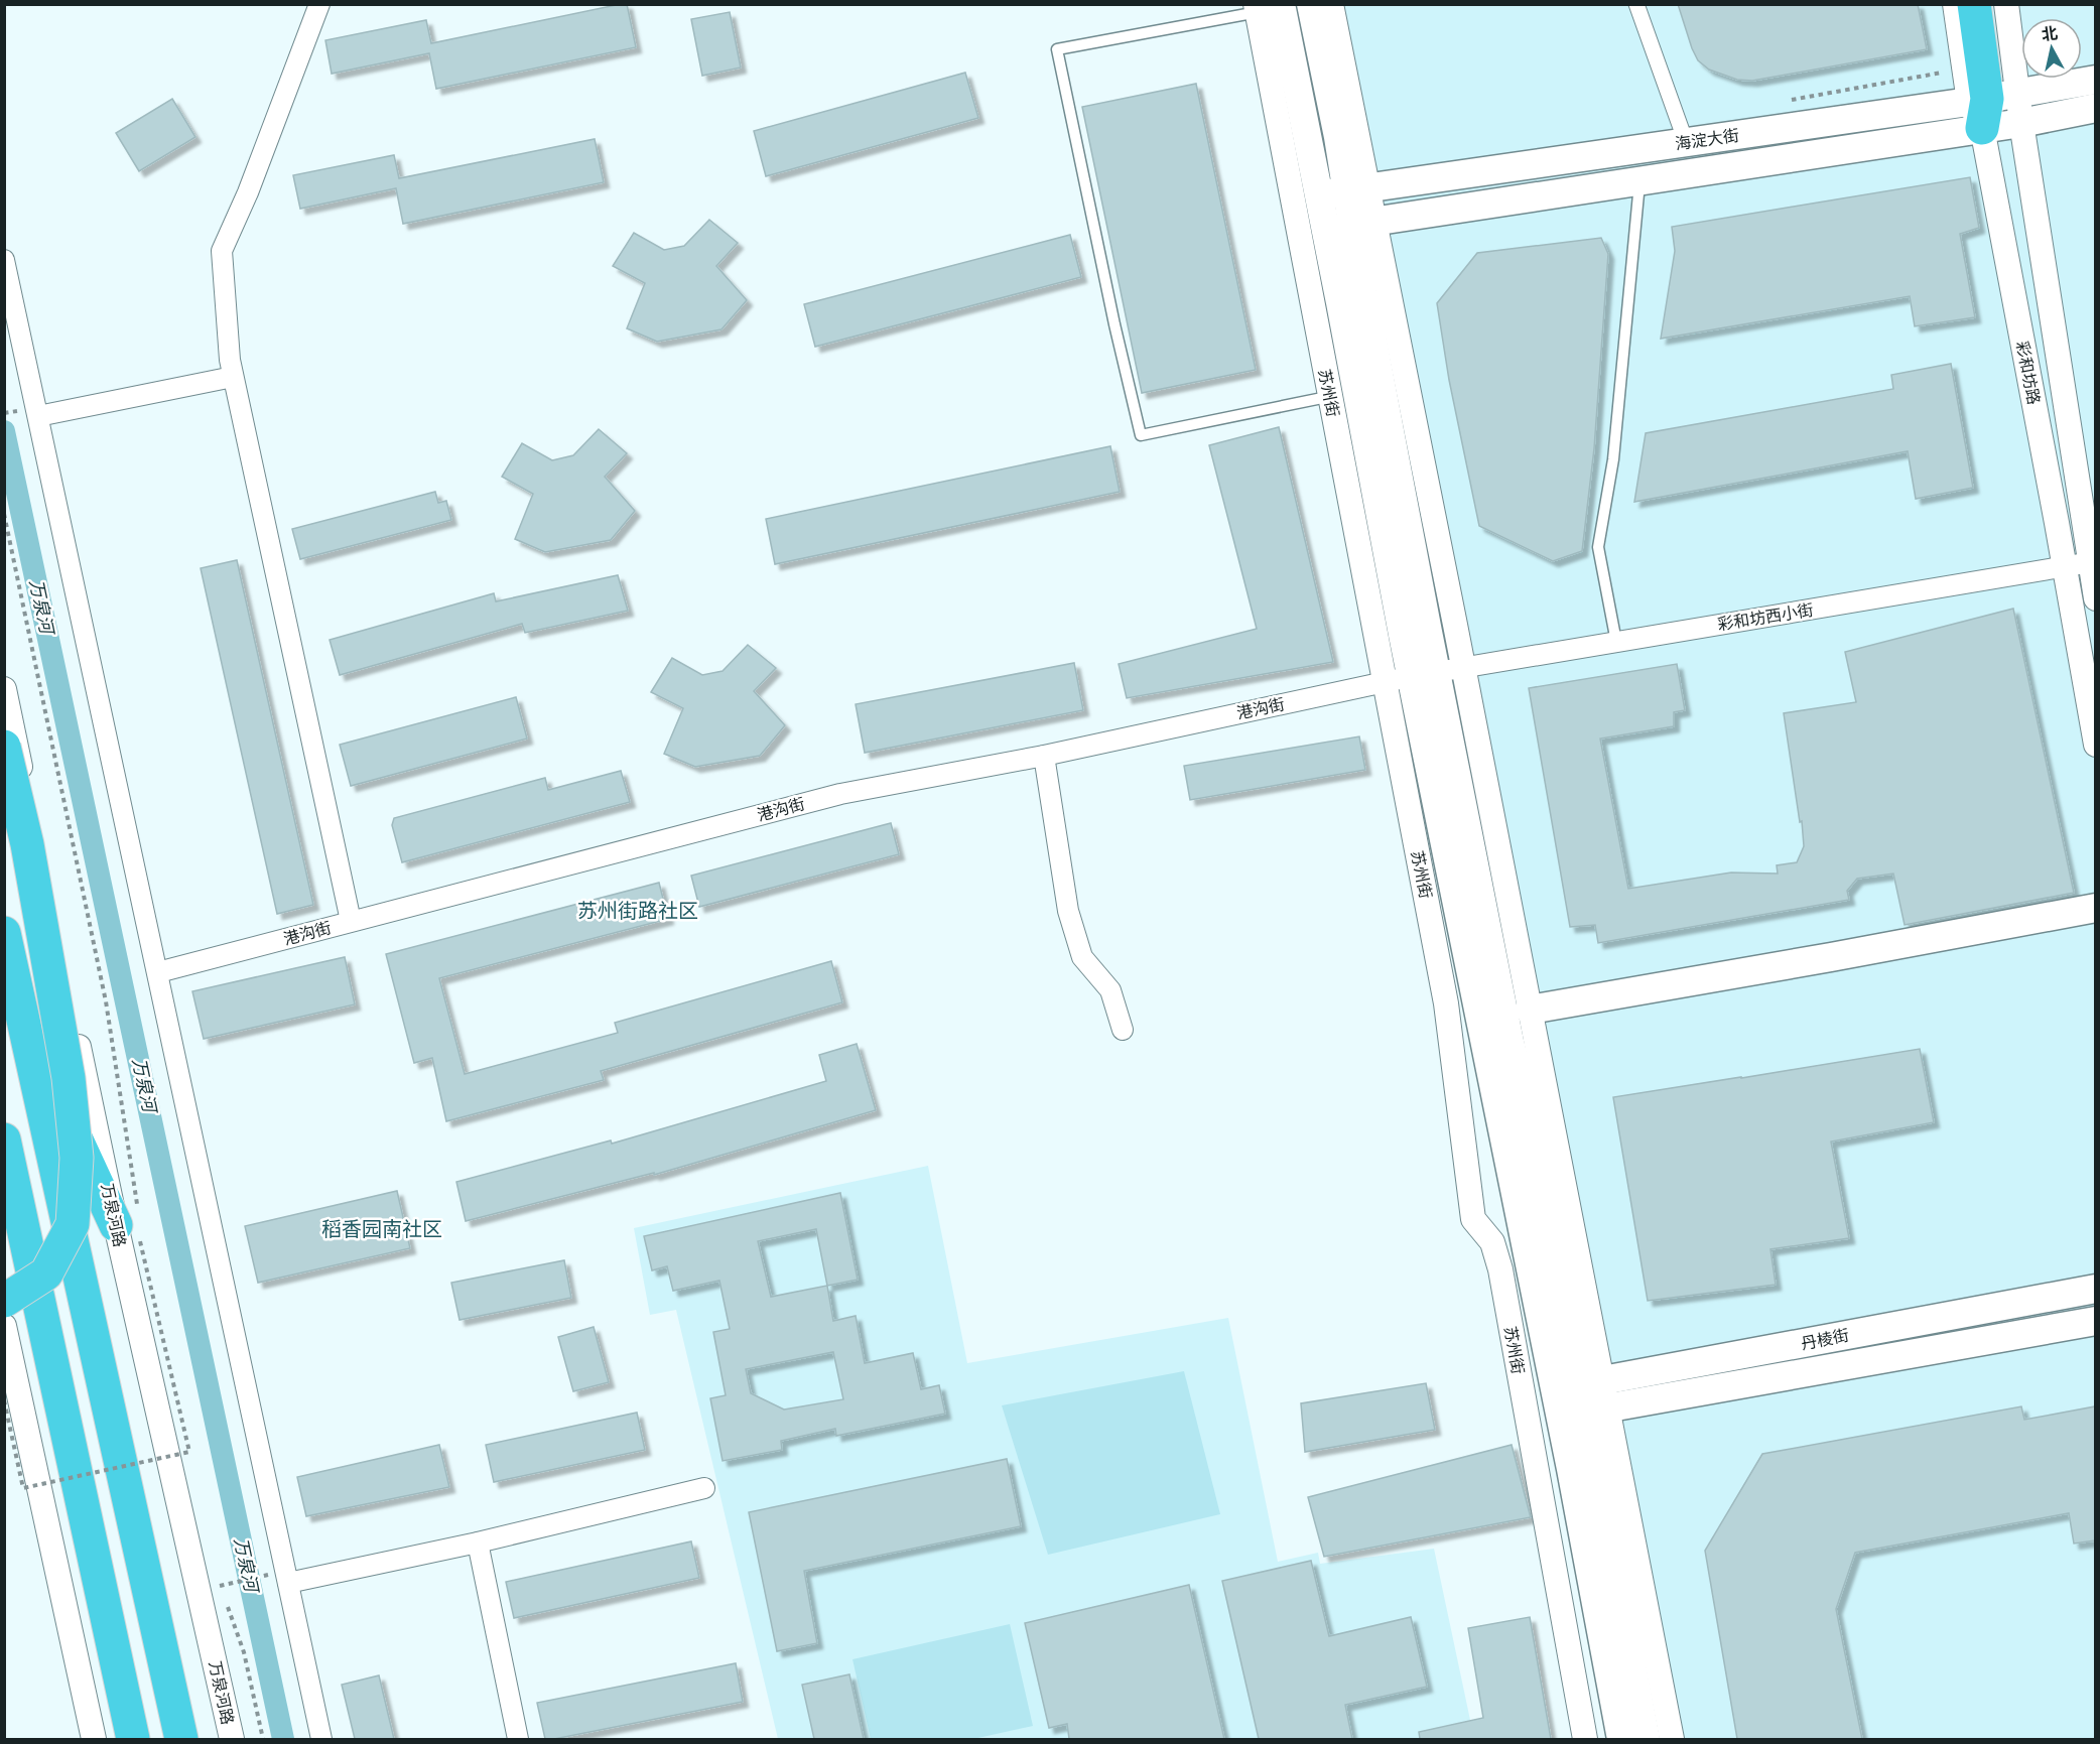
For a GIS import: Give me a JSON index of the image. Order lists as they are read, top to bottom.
{
  "streets": {
    "main road": ["海淀大街", "苏州街", "丹棱街"],
    "street": [
      "彩和坊路",
      "彩和坊西小街",
      "港沟街",
      "万泉河路"
    ]
  },
  "crossings": [
    ["海淀大街", "彩和坊路"],
    ["海淀大街", "苏州街"],
    ["彩和坊路", "彩和坊西小街"],
    ["苏州街", "彩和坊西小街"],
    ["苏州街", "港沟街"],
    ["苏州街", "丹棱街"],
    ["彩和坊西小街", "港沟街"]
  ],
  "districts": ["苏州街路社区", "稻香园南社区"],
  "water": ["万泉河"],
  "north": "top"
}
